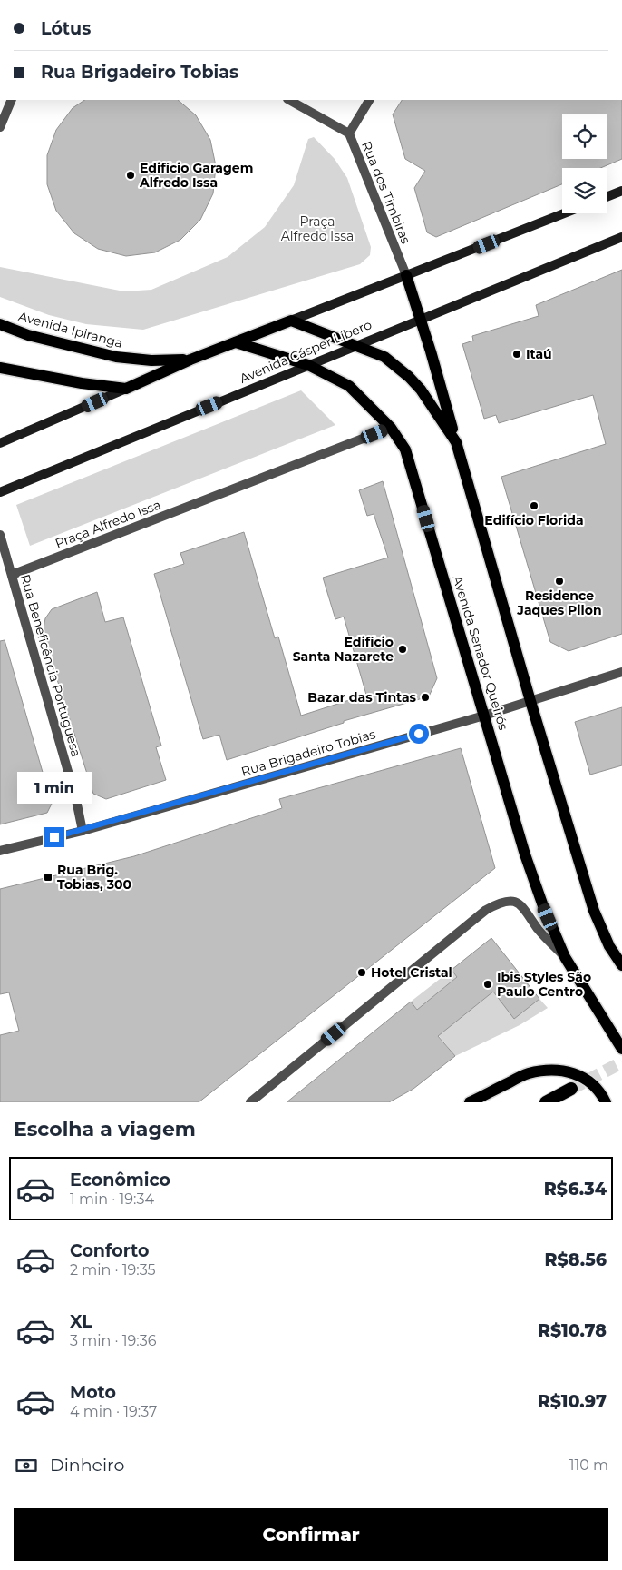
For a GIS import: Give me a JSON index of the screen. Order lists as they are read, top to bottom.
{
  "streets": {
    "main road": ["Avenida Ipiranga", "Avenida Cásper Líbero", "Avenida Senador Queirós"],
    "street": [
      "Rua dos Timbiras",
      "Praça Alfredo Issa",
      "Rua Beneficência Portuguesa",
      "Rua Brigadeiro Tobias"
    ]
  },
  "crossings": [
    ["Avenida Cásper Líbero", "Avenida Senador Queirós"],
    ["Praça Alfredo Issa", "Avenida Senador Queirós"],
    ["Praça Alfredo Issa", "Rua Beneficência Portuguesa"],
    ["Avenida Senador Queirós", "Rua Brigadeiro Tobias"],
    ["Rua Beneficência Portuguesa", "Rua Brigadeiro Tobias"]
  ],
  "parks": ["Praça Alfredo Issa"],
  "places": {
    "other": [
      "Edifício Garagem Alfredo Issa",
      "Itaú",
      "Edifício Florida",
      "Residence Jaques Pilon",
      "Edifício Santa Nazarete",
      "Bazar das Tintas",
      "Hotel Cristal",
      "Ibis Styles São Paulo Centro"
    ],
    "transit": ["Rua Brig. Tobias, 300"]
  },
  "page": {
    "banner": ["Lótus", "Rua Brigadeiro Tobias"],
    "bubble": "1 min",
    "heading": "Escolha a viagem",
    "list": [
      {
        "name": "Econômico",
        "note": "1 min · 19:34",
        "value": "R$6.34"
      },
      {
        "name": "Conforto",
        "note": "2 min · 19:35",
        "value": "R$8.56"
      },
      {
        "name": "XL",
        "note": "3 min · 19:36",
        "value": "R$10.78"
      },
      {
        "name": "Moto",
        "note": "4 min · 19:37",
        "value": "R$10.97"
      }
    ],
    "pay": ["Dinheiro", "110 m"],
    "buttons": "Confirmar"
  }
}
